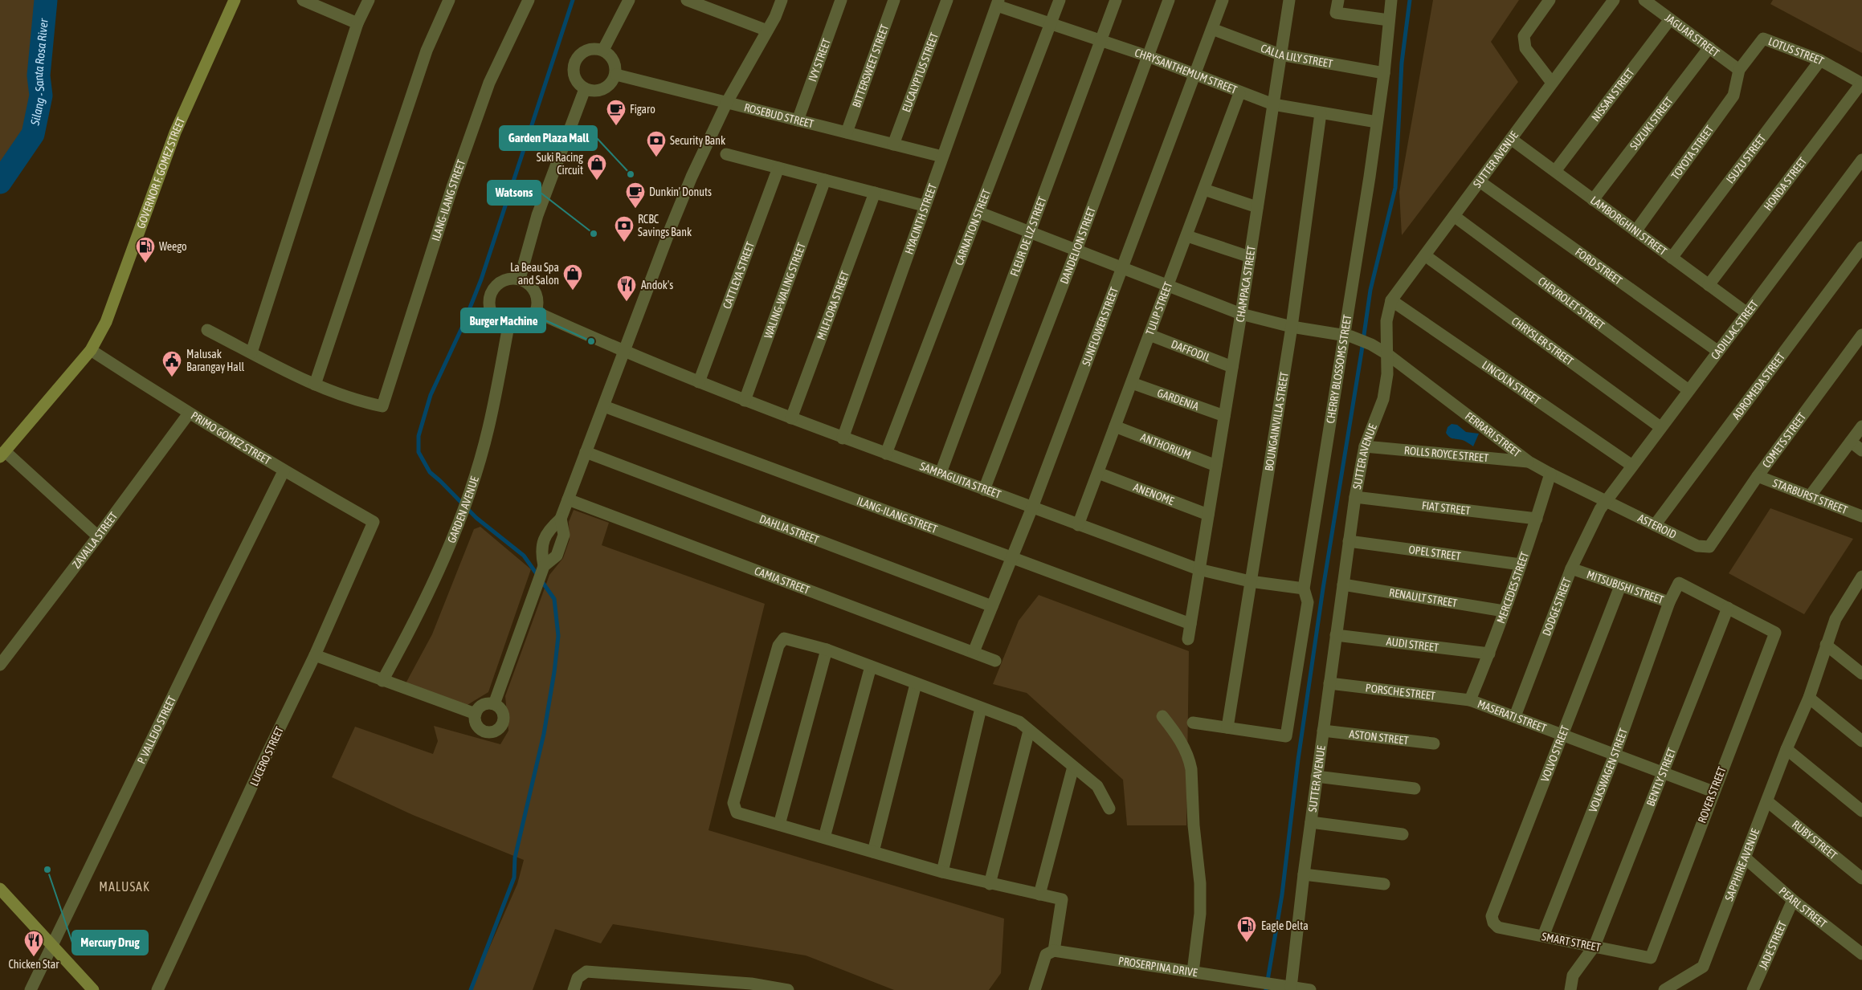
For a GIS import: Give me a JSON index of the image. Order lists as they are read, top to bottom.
{
  "streets": {
    "street": [
      "JAGUAR STREET",
      "LOTUS STREET",
      "CALLA LILY STREET",
      "IVY STREET",
      "BITTERSWEET STREET",
      "CHRYSANTHEMUM STREET",
      "EUCALYPTUS STREET",
      "NISSAN STREET",
      "ROSEBUD STREET",
      "SUZUKI STREET",
      "TOYOTA STREET",
      "SUTTER AVENUE",
      "ISUZU STREET",
      "GOVERNOR F. GOMEZ STREET",
      "HONDA STREET",
      "ILANG-ILANG STREET",
      "HYACINTH STREET",
      "LAMBORGHINI STREET",
      "CARNATION STREET",
      "FLEUR DE LIZ STREET",
      "DANDELION STREET",
      "FORD STREET",
      "CATTLEYA STREET",
      "CHAMPACA STREET",
      "WALING-WALING STREET",
      "CHEVROLET STREET",
      "MILFLORA STREET",
      "TULIP STREET",
      "SUNFLOWER STREET",
      "CADILLAC STREET",
      "CHRYSLER STREET",
      "DAFFODIL",
      "CHERRY BLOSSOMS STREET",
      "LINCOLN STREET",
      "ADROMEDA STREET",
      "GARDENIA",
      "BOUNGAINVILLA STREET",
      "FERRARI STREET",
      "PRIMO GOMEZ STREET",
      "COMETS STREET",
      "ANTHORIUM",
      "ROLLS ROYCE STREET",
      "SAMPAGUITA STREET",
      "ANENOME",
      "STARBURST STREET",
      "FIAT STREET",
      "GARDEN AVENUE",
      "ASTEROID",
      "DAHLIA STREET",
      "ZAVALLA STREET",
      "OPEL STREET",
      "CAMIA STREET",
      "MITSUBISHI STREET",
      "MERCEDES STREET",
      "RENAULT STREET",
      "DODGE STREET",
      "AUDI STREET",
      "PORSCHE STREET",
      "MASERATI STREET",
      "P. VALLEJO STREET",
      "ASTON STREET",
      "VOLVO STREET",
      "LUCERO STREET",
      "VOLKSWAGEN STREET",
      "BENTLY STREET",
      "ROVER STREET",
      "RUBY STREET",
      "SAPPHIRE AVENUE",
      "PEARL STREET",
      "SMART STREET",
      "JADE STREET",
      "PROSERPINA DRIVE"
    ]
  },
  "crossings": [
    ["JAGUAR STREET", "LOTUS STREET"],
    ["JAGUAR STREET", "NISSAN STREET"],
    ["JAGUAR STREET", "SUZUKI STREET"],
    ["JAGUAR STREET", "TOYOTA STREET"],
    ["LOTUS STREET", "TOYOTA STREET"],
    ["LOTUS STREET", "ISUZU STREET"],
    ["LOTUS STREET", "HONDA STREET"],
    ["CALLA LILY STREET", "CHAMPACA STREET"],
    ["CALLA LILY STREET", "SUNFLOWER STREET"],
    ["CALLA LILY STREET", "CHERRY BLOSSOMS STREET"],
    ["IVY STREET", "ROSEBUD STREET"],
    ["BITTERSWEET STREET", "ROSEBUD STREET"],
    ["CHRYSANTHEMUM STREET", "HYACINTH STREET"],
    ["CHRYSANTHEMUM STREET", "CARNATION STREET"],
    ["CHRYSANTHEMUM STREET", "FLEUR DE LIZ STREET"],
    ["CHRYSANTHEMUM STREET", "DANDELION STREET"],
    ["CHRYSANTHEMUM STREET", "CHAMPACA STREET"],
    ["CHRYSANTHEMUM STREET", "TULIP STREET"],
    ["CHRYSANTHEMUM STREET", "SUNFLOWER STREET"],
    ["CHRYSANTHEMUM STREET", "CHERRY BLOSSOMS STREET"],
    ["CHRYSANTHEMUM STREET", "BOUNGAINVILLA STREET"],
    ["EUCALYPTUS STREET", "ROSEBUD STREET"],
    ["NISSAN STREET", "LAMBORGHINI STREET"],
    ["ROSEBUD STREET", "HYACINTH STREET"],
    ["SUZUKI STREET", "LAMBORGHINI STREET"],
    ["TOYOTA STREET", "LAMBORGHINI STREET"],
    ["SUTTER AVENUE", "LAMBORGHINI STREET"],
    ["SUTTER AVENUE", "FORD STREET"],
    ["SUTTER AVENUE", "CHEVROLET STREET"],
    ["SUTTER AVENUE", "CHRYSLER STREET"],
    ["SUTTER AVENUE", "LINCOLN STREET"],
    ["SUTTER AVENUE", "FERRARI STREET"],
    ["SUTTER AVENUE", "ROLLS ROYCE STREET"],
    ["SUTTER AVENUE", "FIAT STREET"],
    ["SUTTER AVENUE", "OPEL STREET"],
    ["SUTTER AVENUE", "RENAULT STREET"],
    ["SUTTER AVENUE", "AUDI STREET"],
    ["SUTTER AVENUE", "PORSCHE STREET"],
    ["SUTTER AVENUE", "ASTON STREET"],
    ["SUTTER AVENUE", "PROSERPINA DRIVE"],
    ["ISUZU STREET", "LAMBORGHINI STREET"],
    ["GOVERNOR F. GOMEZ STREET", "PRIMO GOMEZ STREET"],
    ["HONDA STREET", "LAMBORGHINI STREET"],
    ["ILANG-ILANG STREET", "CHAMPACA STREET"],
    ["ILANG-ILANG STREET", "SUNFLOWER STREET"],
    ["HYACINTH STREET", "SAMPAGUITA STREET"],
    ["LAMBORGHINI STREET", "CADILLAC STREET"],
    ["CARNATION STREET", "FERRARI STREET"],
    ["CARNATION STREET", "SAMPAGUITA STREET"],
    ["FLEUR DE LIZ STREET", "FERRARI STREET"],
    ["FLEUR DE LIZ STREET", "SAMPAGUITA STREET"],
    ["DANDELION STREET", "FERRARI STREET"],
    ["DANDELION STREET", "SAMPAGUITA STREET"],
    ["FORD STREET", "CADILLAC STREET"],
    ["CATTLEYA STREET", "SAMPAGUITA STREET"],
    ["CHAMPACA STREET", "DAFFODIL"],
    ["CHAMPACA STREET", "GARDENIA"],
    ["CHAMPACA STREET", "FERRARI STREET"],
    ["CHAMPACA STREET", "ANTHORIUM"],
    ["CHAMPACA STREET", "SAMPAGUITA STREET"],
    ["CHAMPACA STREET", "ANENOME"],
    ["WALING-WALING STREET", "SAMPAGUITA STREET"],
    ["CHEVROLET STREET", "CADILLAC STREET"],
    ["MILFLORA STREET", "SAMPAGUITA STREET"],
    ["TULIP STREET", "DAFFODIL"],
    ["TULIP STREET", "GARDENIA"],
    ["TULIP STREET", "FERRARI STREET"],
    ["TULIP STREET", "ANTHORIUM"],
    ["TULIP STREET", "SAMPAGUITA STREET"],
    ["TULIP STREET", "ANENOME"],
    ["SUNFLOWER STREET", "FERRARI STREET"],
    ["SUNFLOWER STREET", "SAMPAGUITA STREET"],
    ["SUNFLOWER STREET", "DAHLIA STREET"],
    ["SUNFLOWER STREET", "CAMIA STREET"],
    ["CADILLAC STREET", "CHRYSLER STREET"],
    ["CADILLAC STREET", "LINCOLN STREET"],
    ["CADILLAC STREET", "FERRARI STREET"],
    ["CADILLAC STREET", "ASTEROID"],
    ["CADILLAC STREET", "DODGE STREET"],
    ["CHERRY BLOSSOMS STREET", "BOUNGAINVILLA STREET"],
    ["CHERRY BLOSSOMS STREET", "FERRARI STREET"],
    ["CHERRY BLOSSOMS STREET", "SAMPAGUITA STREET"],
    ["ADROMEDA STREET", "ASTEROID"],
    ["BOUNGAINVILLA STREET", "FERRARI STREET"],
    ["BOUNGAINVILLA STREET", "SAMPAGUITA STREET"],
    ["FERRARI STREET", "ROLLS ROYCE STREET"],
    ["FERRARI STREET", "ASTEROID"],
    ["FERRARI STREET", "MERCEDES STREET"],
    ["FERRARI STREET", "DODGE STREET"],
    ["PRIMO GOMEZ STREET", "ZAVALLA STREET"],
    ["PRIMO GOMEZ STREET", "P. VALLEJO STREET"],
    ["PRIMO GOMEZ STREET", "LUCERO STREET"],
    ["COMETS STREET", "STARBURST STREET"],
    ["COMETS STREET", "ASTEROID"],
    ["SAMPAGUITA STREET", "GARDEN AVENUE"],
    ["FIAT STREET", "MERCEDES STREET"],
    ["ASTEROID", "DODGE STREET"],
    ["OPEL STREET", "MERCEDES STREET"],
    ["MITSUBISHI STREET", "DODGE STREET"],
    ["MITSUBISHI STREET", "VOLVO STREET"],
    ["MITSUBISHI STREET", "VOLKSWAGEN STREET"],
    ["MITSUBISHI STREET", "BENTLY STREET"],
    ["MITSUBISHI STREET", "ROVER STREET"],
    ["MERCEDES STREET", "RENAULT STREET"],
    ["MERCEDES STREET", "AUDI STREET"],
    ["MERCEDES STREET", "PORSCHE STREET"],
    ["MERCEDES STREET", "MASERATI STREET"],
    ["DODGE STREET", "MASERATI STREET"],
    ["PORSCHE STREET", "MASERATI STREET"],
    ["MASERATI STREET", "VOLVO STREET"],
    ["MASERATI STREET", "VOLKSWAGEN STREET"],
    ["MASERATI STREET", "BENTLY STREET"],
    ["MASERATI STREET", "ROVER STREET"],
    ["VOLVO STREET", "SMART STREET"],
    ["VOLKSWAGEN STREET", "SMART STREET"],
    ["BENTLY STREET", "SMART STREET"],
    ["ROVER STREET", "SMART STREET"],
    ["RUBY STREET", "SAPPHIRE AVENUE"],
    ["SAPPHIRE AVENUE", "PEARL STREET"],
    ["PEARL STREET", "JADE STREET"]
  ],
  "districts": ["MALUSAK"],
  "water": ["Silang - Santa Rosa River"],
  "places": {
    "cafe": ["Figaro", "Dunkin' Donuts"],
    "bank": ["Security Bank", "RCBC Savings Bank"],
    "other": [
      "Garden Plaza Mall",
      "Watsons",
      "Burger Machine",
      "Mercury Drug"
    ],
    "shop": ["Suki Racing Circuit", "La Beau Spa and Salon"],
    "fuel station": ["Weego", "Eagle Delta"],
    "restaurant": ["Andok's", "Chicken Star"],
    "public building": ["Malusak Barangay Hall"]
  }
}
